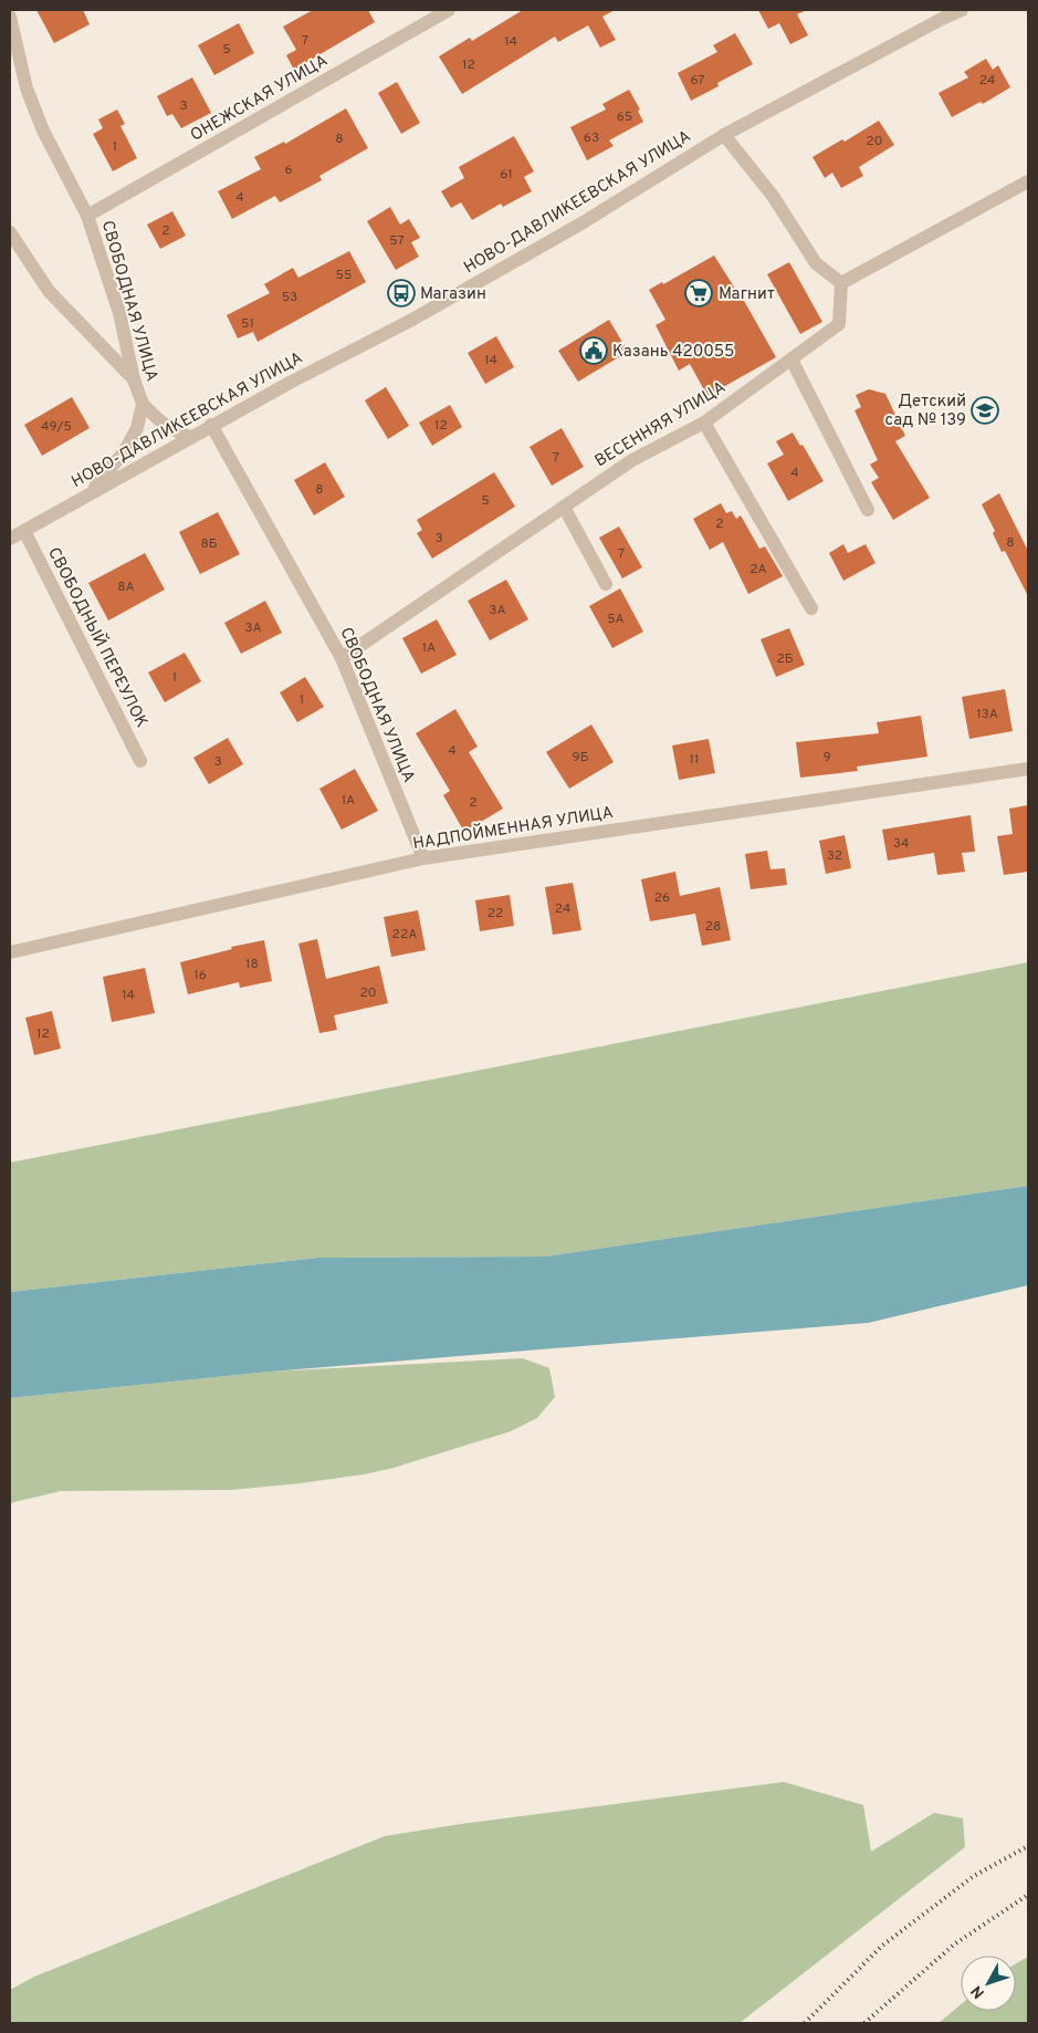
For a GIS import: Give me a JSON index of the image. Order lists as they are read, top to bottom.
{
  "streets": {
    "street": [
      "ОНЕЖСКАЯ УЛИЦА",
      "НОВО-ДАВЛИКЕЕВСКАЯ УЛИЦА",
      "СВОБОДНАЯ УЛИЦА",
      "ВЕСЕННЯЯ УЛИЦА",
      "СВОБОДНЫЙ ПЕРЕУЛОК",
      "НАДПОЙМЕННАЯ УЛИЦА"
    ]
  },
  "crossings": [
    ["ОНЕЖСКАЯ УЛИЦА", "СВОБОДНАЯ УЛИЦА"],
    ["НОВО-ДАВЛИКЕЕВСКАЯ УЛИЦА", "СВОБОДНАЯ УЛИЦА"],
    ["НОВО-ДАВЛИКЕЕВСКАЯ УЛИЦА", "СВОБОДНЫЙ ПЕРЕУЛОК"],
    ["СВОБОДНАЯ УЛИЦА", "ВЕСЕННЯЯ УЛИЦА"],
    ["СВОБОДНАЯ УЛИЦА", "НАДПОЙМЕННАЯ УЛИЦА"]
  ],
  "places": {
    "bus stop": ["Магазин"],
    "supermarket": ["Магнит"],
    "public building": ["Казань 420055"],
    "school or university": ["Детский сад № 139"]
  },
  "house_numbers": [
    "7",
    "14",
    "5",
    "12",
    "67",
    "24",
    "3",
    "65",
    "63",
    "8",
    "20",
    "1",
    "6",
    "61",
    "4",
    "2",
    "57",
    "55",
    "53",
    "51",
    "14",
    "12",
    "49/5",
    "7",
    "4",
    "8",
    "5",
    "2",
    "3",
    "8",
    "8Б",
    "7",
    "2А",
    "8А",
    "3А",
    "5А",
    "3А",
    "1А",
    "2Б",
    "1",
    "1",
    "13А",
    "4",
    "9Б",
    "9",
    "11",
    "3",
    "1А",
    "2",
    "34",
    "32",
    "26",
    "24",
    "22",
    "28",
    "22А",
    "18",
    "16",
    "20",
    "14",
    "12"
  ],
  "north": "bottom left"
}
